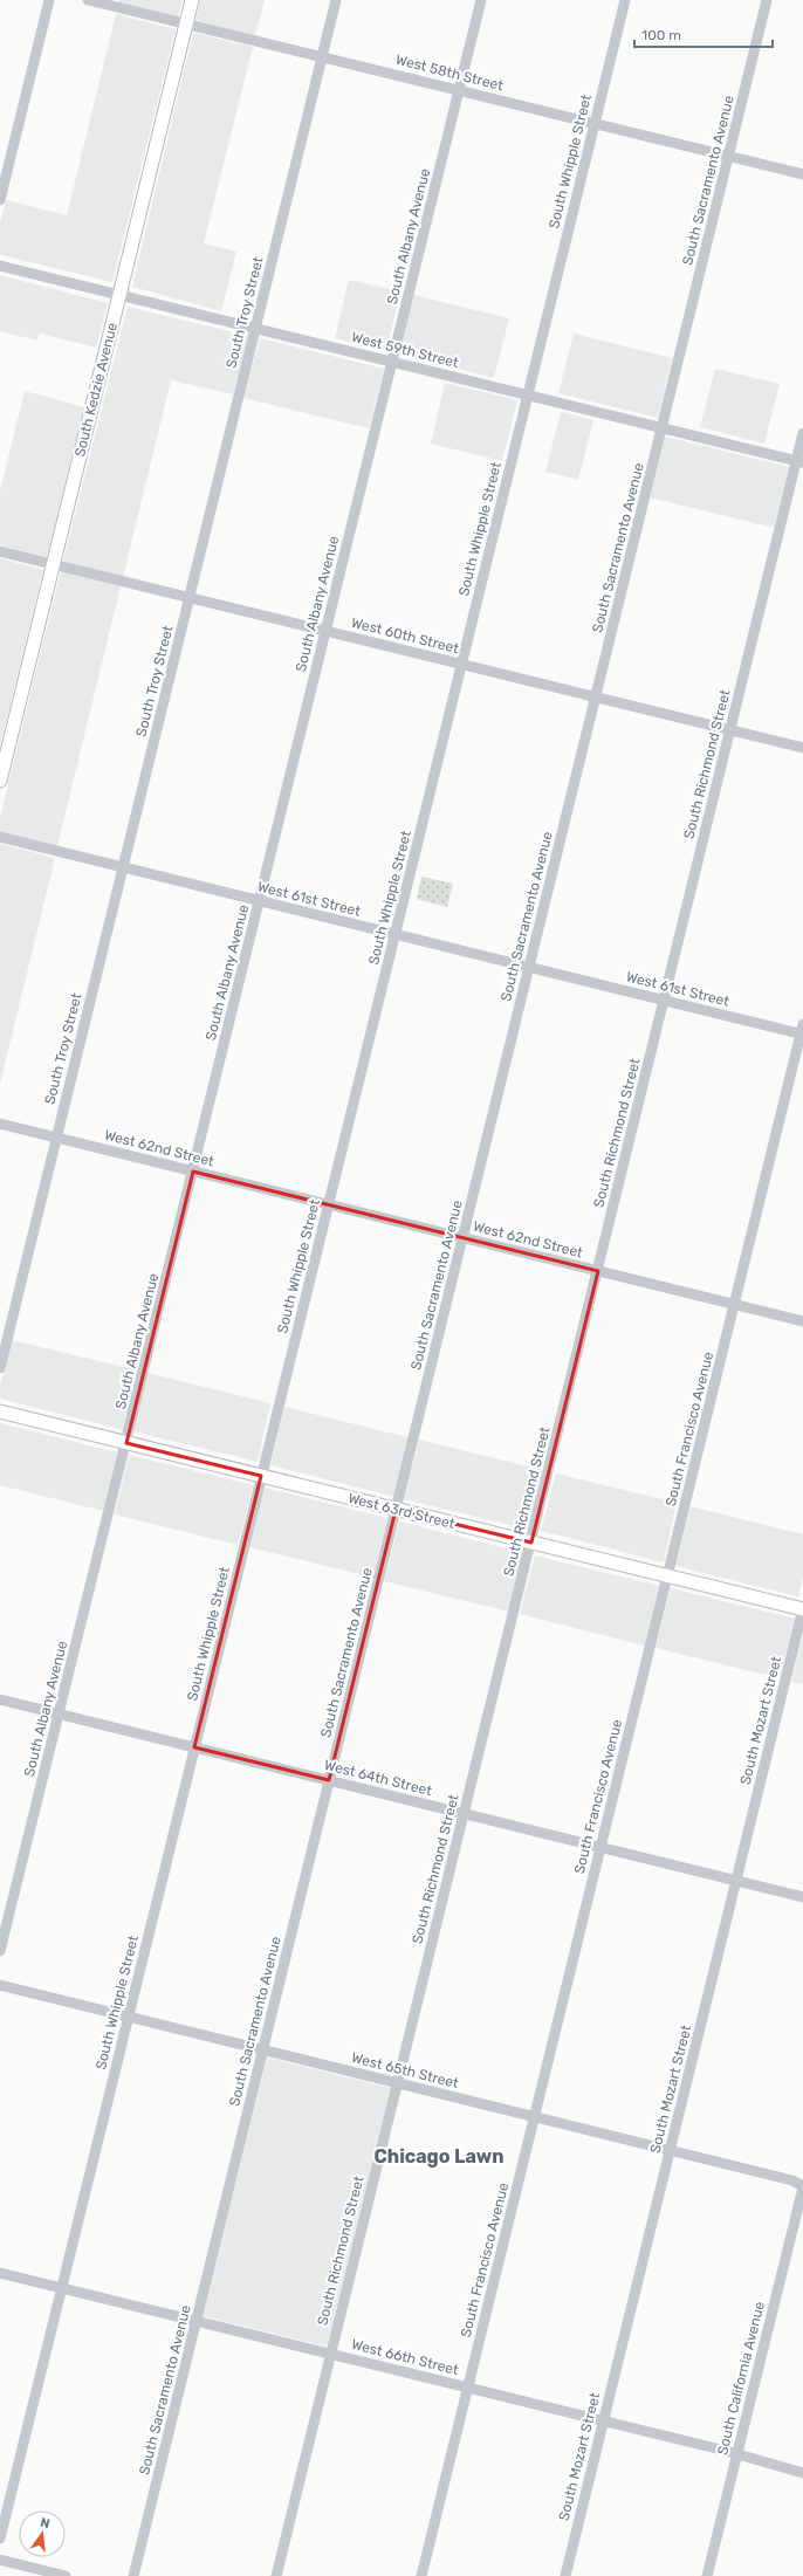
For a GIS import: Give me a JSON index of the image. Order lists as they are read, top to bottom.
{
  "streets": {
    "main road": ["South Kedzie Avenue", "West 63rd Street"],
    "street": [
      "West 58th Street",
      "South Whipple Street",
      "South Sacramento Avenue",
      "South Albany Avenue",
      "South Troy Street",
      "West 59th Street",
      "West 60th Street",
      "South Richmond Street",
      "West 61st Street",
      "West 62nd Street",
      "South Francisco Avenue",
      "South Mozart Street",
      "West 64th Street",
      "West 65th Street",
      "West 66th Street",
      "South California Avenue"
    ]
  },
  "crossings": [
    ["West 58th Street", "South Whipple Street"],
    ["West 58th Street", "South Sacramento Avenue"],
    ["West 58th Street", "South Albany Avenue"],
    ["West 58th Street", "South Troy Street"],
    ["West 58th Street", "South Kedzie Avenue"],
    ["South Whipple Street", "West 59th Street"],
    ["South Whipple Street", "West 60th Street"],
    ["South Whipple Street", "West 61st Street"],
    ["South Whipple Street", "West 62nd Street"],
    ["South Whipple Street", "West 63rd Street"],
    ["South Whipple Street", "West 64th Street"],
    ["South Whipple Street", "West 65th Street"],
    ["South Whipple Street", "West 66th Street"],
    ["South Sacramento Avenue", "West 59th Street"],
    ["South Sacramento Avenue", "West 60th Street"],
    ["South Sacramento Avenue", "West 61st Street"],
    ["South Sacramento Avenue", "West 62nd Street"],
    ["South Sacramento Avenue", "West 63rd Street"],
    ["South Sacramento Avenue", "West 64th Street"],
    ["South Sacramento Avenue", "West 65th Street"],
    ["South Sacramento Avenue", "West 66th Street"],
    ["South Albany Avenue", "West 59th Street"],
    ["South Albany Avenue", "West 60th Street"],
    ["South Albany Avenue", "West 61st Street"],
    ["South Albany Avenue", "West 62nd Street"],
    ["South Albany Avenue", "West 63rd Street"],
    ["South Albany Avenue", "West 64th Street"],
    ["South Troy Street", "West 59th Street"],
    ["South Troy Street", "West 60th Street"],
    ["South Troy Street", "West 61st Street"],
    ["South Troy Street", "West 62nd Street"],
    ["West 59th Street", "South Kedzie Avenue"],
    ["West 59th Street", "South Richmond Street"],
    ["South Kedzie Avenue", "West 60th Street"],
    ["West 60th Street", "South Richmond Street"],
    ["South Richmond Street", "West 61st Street"],
    ["South Richmond Street", "West 62nd Street"],
    ["South Richmond Street", "West 63rd Street"],
    ["South Richmond Street", "West 64th Street"],
    ["South Richmond Street", "West 65th Street"],
    ["South Richmond Street", "West 66th Street"],
    ["West 61st Street", "South Francisco Avenue"],
    ["West 62nd Street", "South Francisco Avenue"],
    ["South Francisco Avenue", "West 63rd Street"],
    ["South Francisco Avenue", "West 64th Street"],
    ["South Francisco Avenue", "West 65th Street"],
    ["South Francisco Avenue", "West 66th Street"],
    ["West 63rd Street", "South Mozart Street"],
    ["South Mozart Street", "West 64th Street"],
    ["South Mozart Street", "West 65th Street"],
    ["South Mozart Street", "West 66th Street"],
    ["West 65th Street", "South California Avenue"],
    ["West 66th Street", "South California Avenue"]
  ],
  "districts": ["Chicago Lawn"],
  "scale_bar": "100 m",
  "north": "top"
}
